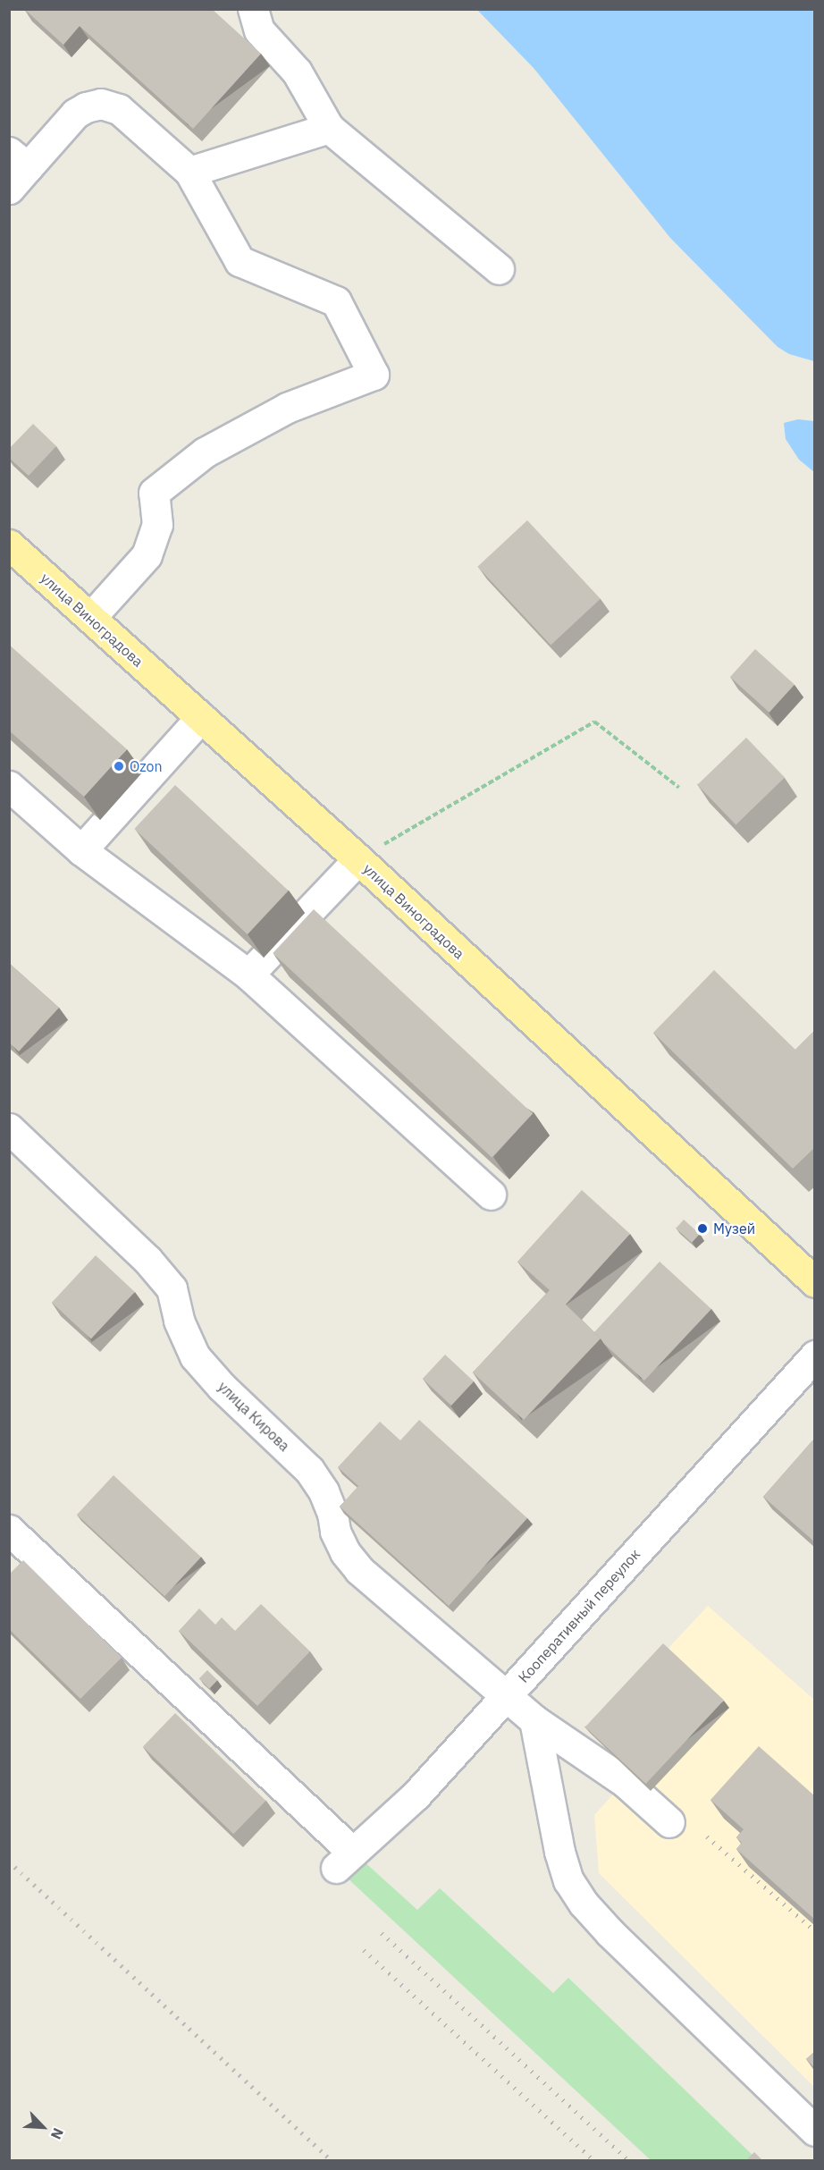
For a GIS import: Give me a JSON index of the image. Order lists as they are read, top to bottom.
{
  "streets": {
    "main road": ["улица Виноградова"],
    "street": ["улица Кирова", "Кооперативный переулок"]
  },
  "crossings": [
    ["улица Кирова", "Кооперативный переулок"]
  ],
  "places": ["Ozon", "Музей"],
  "north": "bottom right"
}
